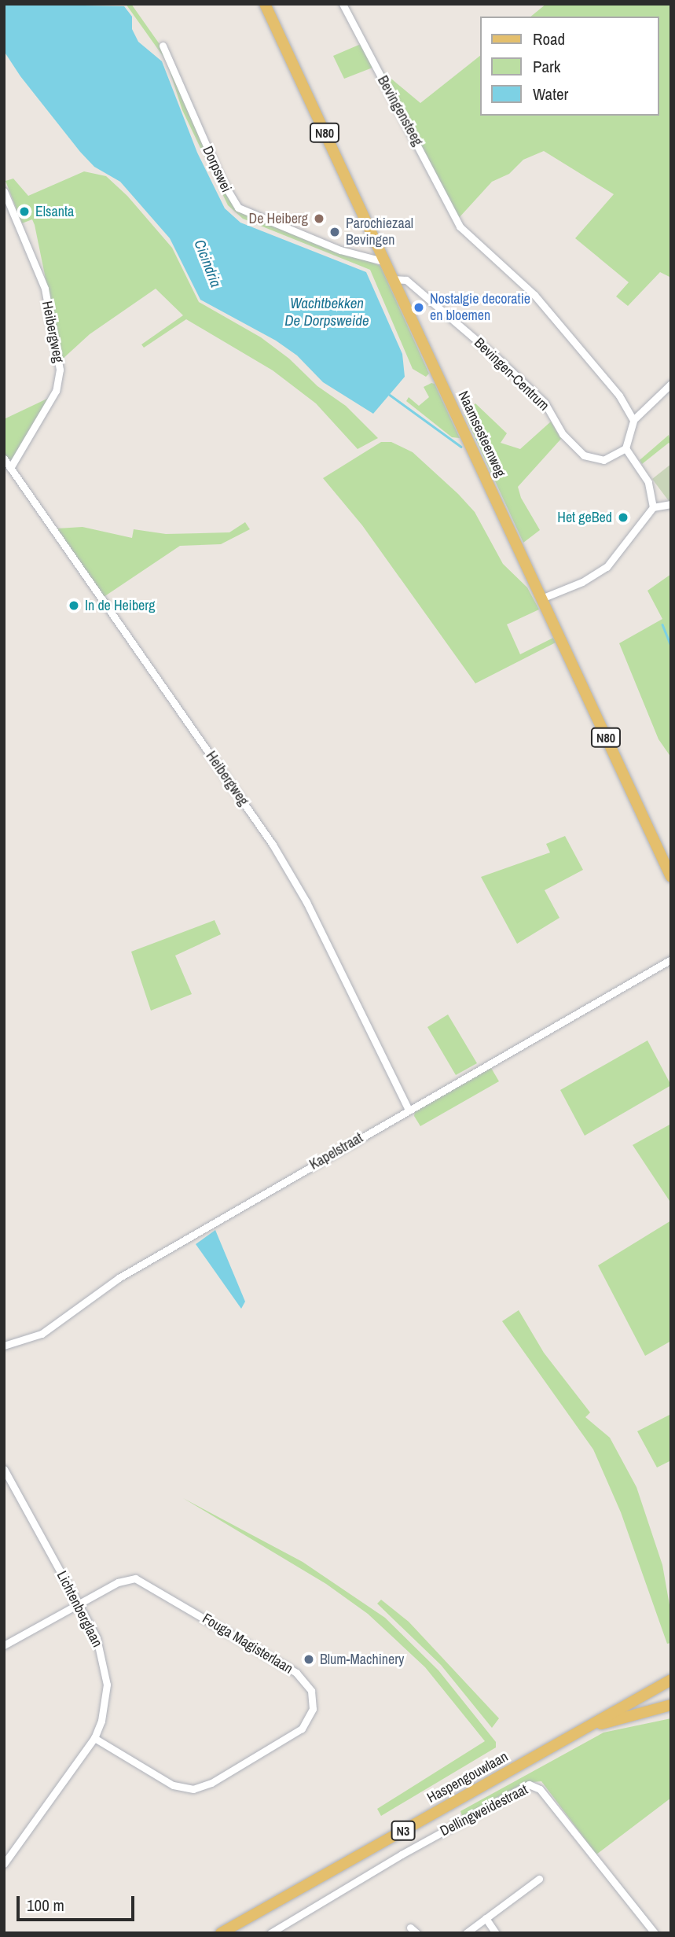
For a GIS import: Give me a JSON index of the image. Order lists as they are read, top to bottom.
{
  "streets": {
    "main road": [
      "N80",
      "Naamsesteenweg",
      "Haspengouwlaan",
      "N3"
    ],
    "street": [
      "Bevingensteeg",
      "Dorpswei",
      "Heibergweg",
      "Bevingen-Centrum",
      "Kapelstraat",
      "Lichtenberglaan",
      "Fouga Magisterlaan",
      "Dellingweidestraat"
    ]
  },
  "crossings": [
    ["Dorpswei", "Naamsesteenweg"],
    ["Heibergweg", "Kapelstraat"],
    ["Bevingen-Centrum", "Naamsesteenweg"],
    ["Lichtenberglaan", "Fouga Magisterlaan"]
  ],
  "water": ["Cicindria", "Wachtbekken De Dorpsweide"],
  "places": [
    "Elsanta",
    "De Heiberg",
    "Parochiezaal Bevingen",
    "Nostalgie decoratie en bloemen",
    "Het geBed",
    "In de Heiberg",
    "Blum-Machinery"
  ],
  "legend": ["Road", "Park", "Water"],
  "scale_bar": "100 m"
}
